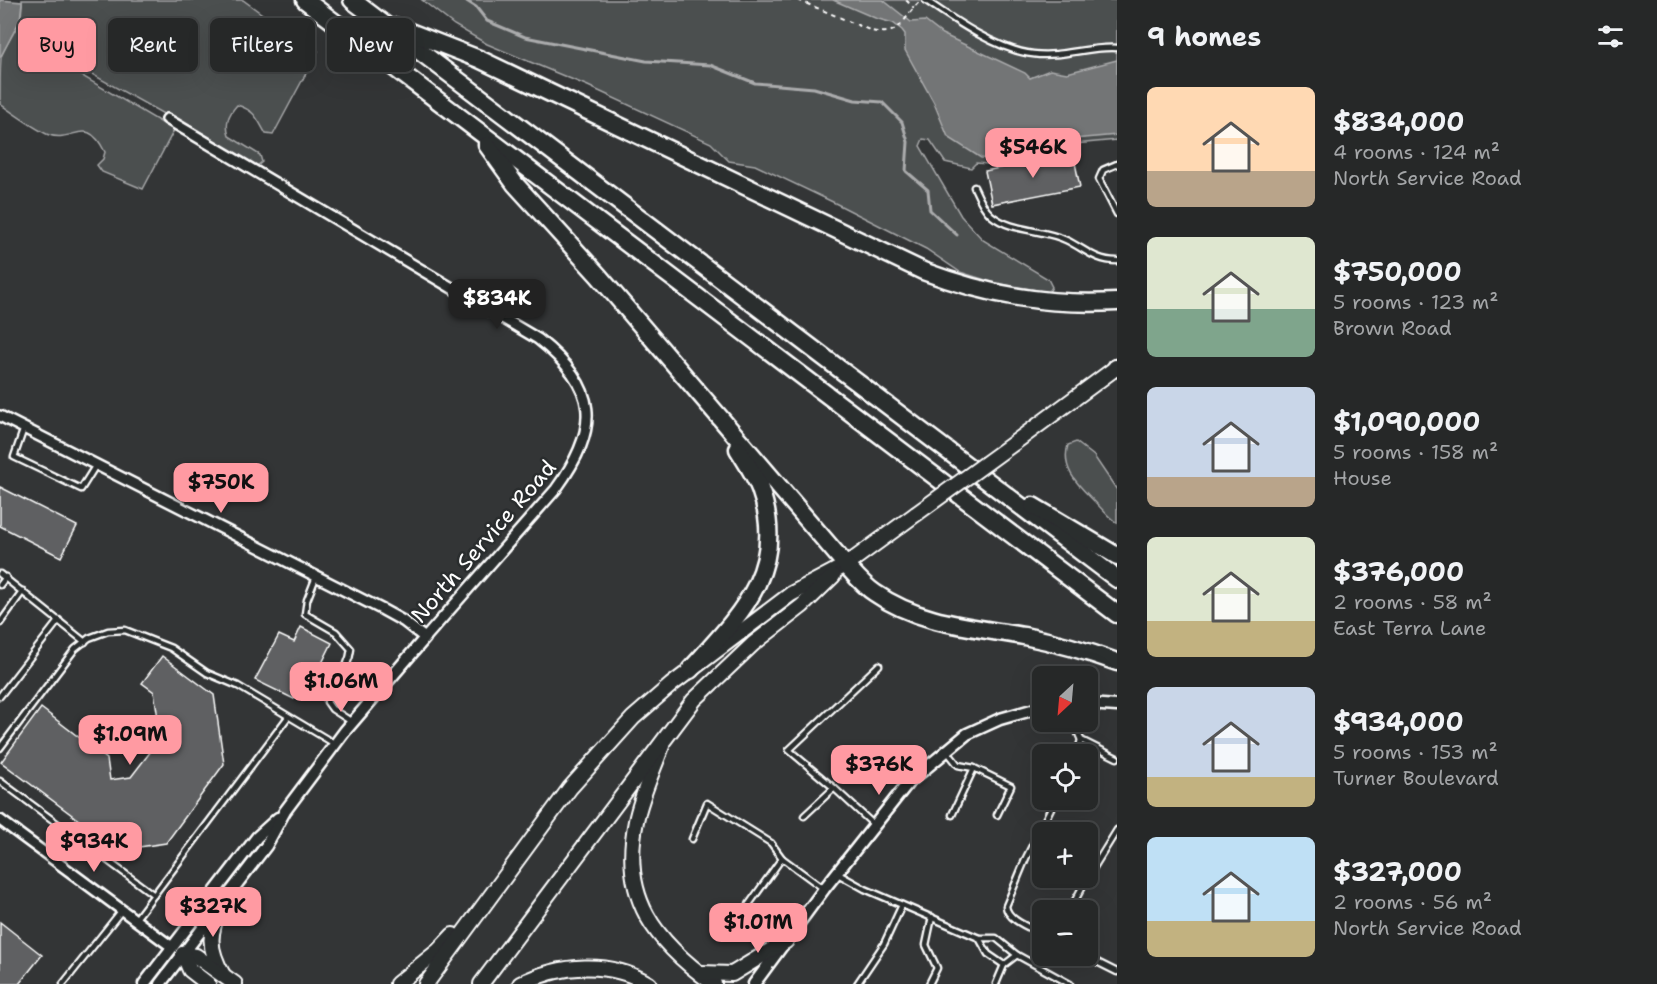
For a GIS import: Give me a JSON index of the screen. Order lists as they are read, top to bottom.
{
  "streets": {
    "street": ["North Service Road"]
  },
  "north": "bottom left",
  "page": {
    "heading": "9 homes",
    "chip": [
      "Buy",
      "Rent",
      "Filters",
      "New"
    ],
    "list": [
      {
        "name": "$834,000",
        "note": "4 rooms · 124 m² · North Service Road"
      },
      {
        "name": "$750,000",
        "note": "5 rooms · 123 m² · Brown Road"
      },
      {
        "name": "$1,090,000",
        "note": "5 rooms · 158 m² · House"
      },
      {
        "name": "$376,000",
        "note": "2 rooms · 58 m² · East Terra Lane"
      },
      {
        "name": "$934,000",
        "note": "5 rooms · 153 m² · Turner Boulevard"
      },
      {
        "name": "$327,000",
        "note": "2 rooms · 56 m² · North Service Road"
      }
    ],
    "price": [
      "$546K",
      "$834K",
      "$750K",
      "$1.06M",
      "$1.09M",
      "$376K",
      "$934K",
      "$327K",
      "$1.01M"
    ],
    "map_buttons": ["+", "−"]
  }
}
